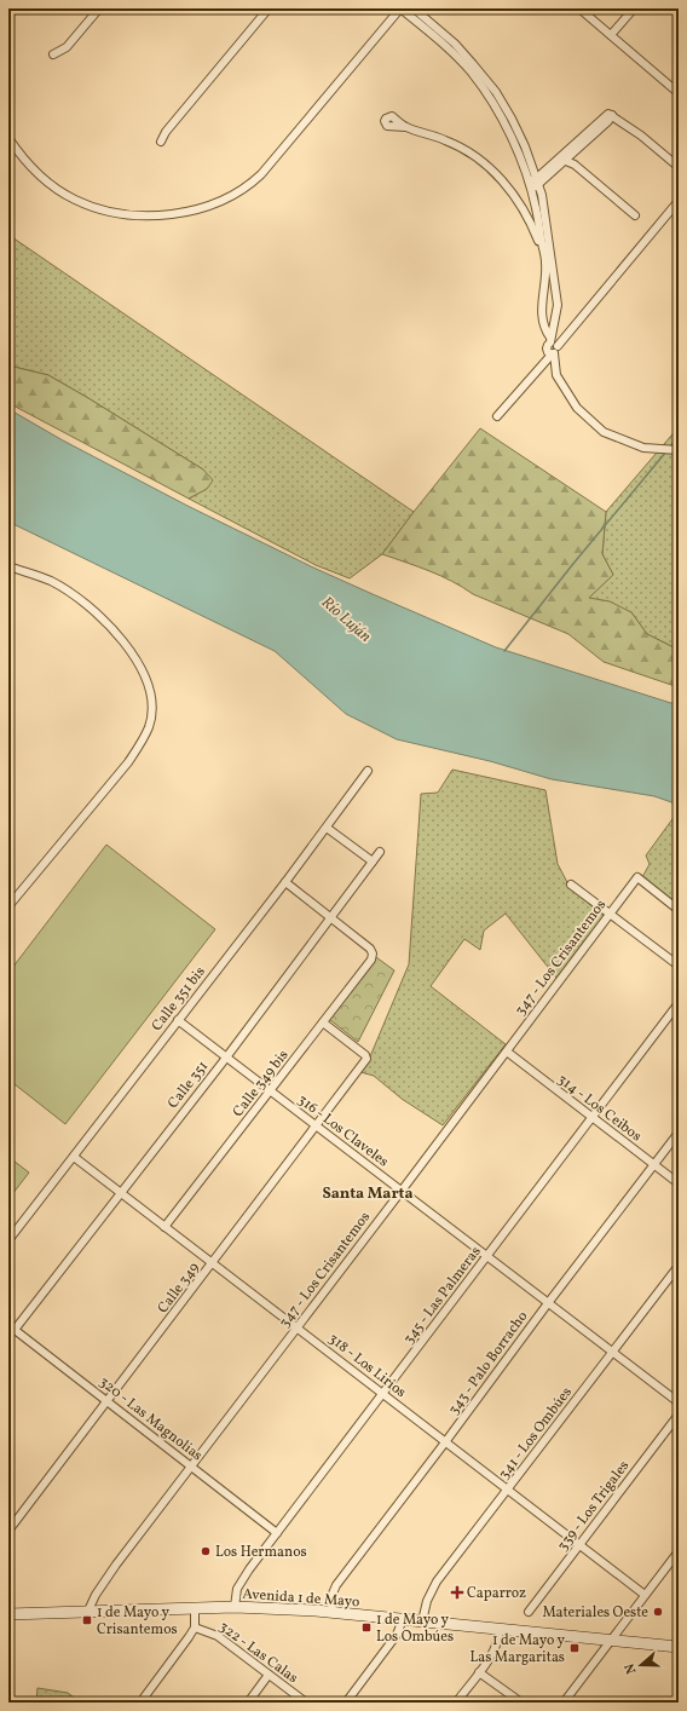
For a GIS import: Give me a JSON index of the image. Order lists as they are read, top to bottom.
{
  "streets": {
    "main road": ["Avenida 1 de Mayo"],
    "street": [
      "347 - Los Crisantemos",
      "Calle 351 bis",
      "Calle 349 bis",
      "Calle 351",
      "314 - Los Ceibos",
      "316 - Los Claveles",
      "Calle 349",
      "345 - Las Palmeras",
      "343 - Palo Borracho",
      "318 - Los Lirios",
      "320 - Las Magnolias",
      "341 - Los Ombúes",
      "339 - Los Trigales",
      "322 - Las Calas"
    ]
  },
  "crossings": [
    ["347 - Los Crisantemos", "314 - Los Ceibos"],
    ["347 - Los Crisantemos", "316 - Los Claveles"],
    ["347 - Los Crisantemos", "318 - Los Lirios"],
    ["347 - Los Crisantemos", "320 - Las Magnolias"],
    ["347 - Los Crisantemos", "Avenida 1 de Mayo"],
    ["Calle 351 bis", "316 - Los Claveles"],
    ["Calle 351 bis", "318 - Los Lirios"],
    ["Calle 349 bis", "Calle 351"],
    ["Calle 349 bis", "316 - Los Claveles"],
    ["Calle 349 bis", "Calle 349"],
    ["Calle 349 bis", "318 - Los Lirios"],
    ["Calle 351", "316 - Los Claveles"],
    ["Calle 351", "318 - Los Lirios"],
    ["Calle 351", "320 - Las Magnolias"],
    ["314 - Los Ceibos", "345 - Las Palmeras"],
    ["314 - Los Ceibos", "343 - Palo Borracho"],
    ["316 - Los Claveles", "Calle 349"],
    ["316 - Los Claveles", "345 - Las Palmeras"],
    ["316 - Los Claveles", "343 - Palo Borracho"],
    ["316 - Los Claveles", "341 - Los Ombúes"],
    ["Calle 349", "318 - Los Lirios"],
    ["Calle 349", "320 - Las Magnolias"],
    ["345 - Las Palmeras", "318 - Los Lirios"],
    ["345 - Las Palmeras", "320 - Las Magnolias"],
    ["345 - Las Palmeras", "Avenida 1 de Mayo"],
    ["343 - Palo Borracho", "318 - Los Lirios"],
    ["343 - Palo Borracho", "Avenida 1 de Mayo"],
    ["318 - Los Lirios", "341 - Los Ombúes"],
    ["318 - Los Lirios", "339 - Los Trigales"],
    ["341 - Los Ombúes", "Avenida 1 de Mayo"]
  ],
  "districts": ["Santa Marta"],
  "water": ["Río Luján"],
  "places": {
    "other": ["Los Hermanos", "Materiales Oeste"],
    "health": ["Caparroz"],
    "transit": ["1 de Mayo y Crisantemos", "1 de Mayo y Los Ombúes", "1 de Mayo y Las Margaritas"]
  },
  "north": "left"
}
